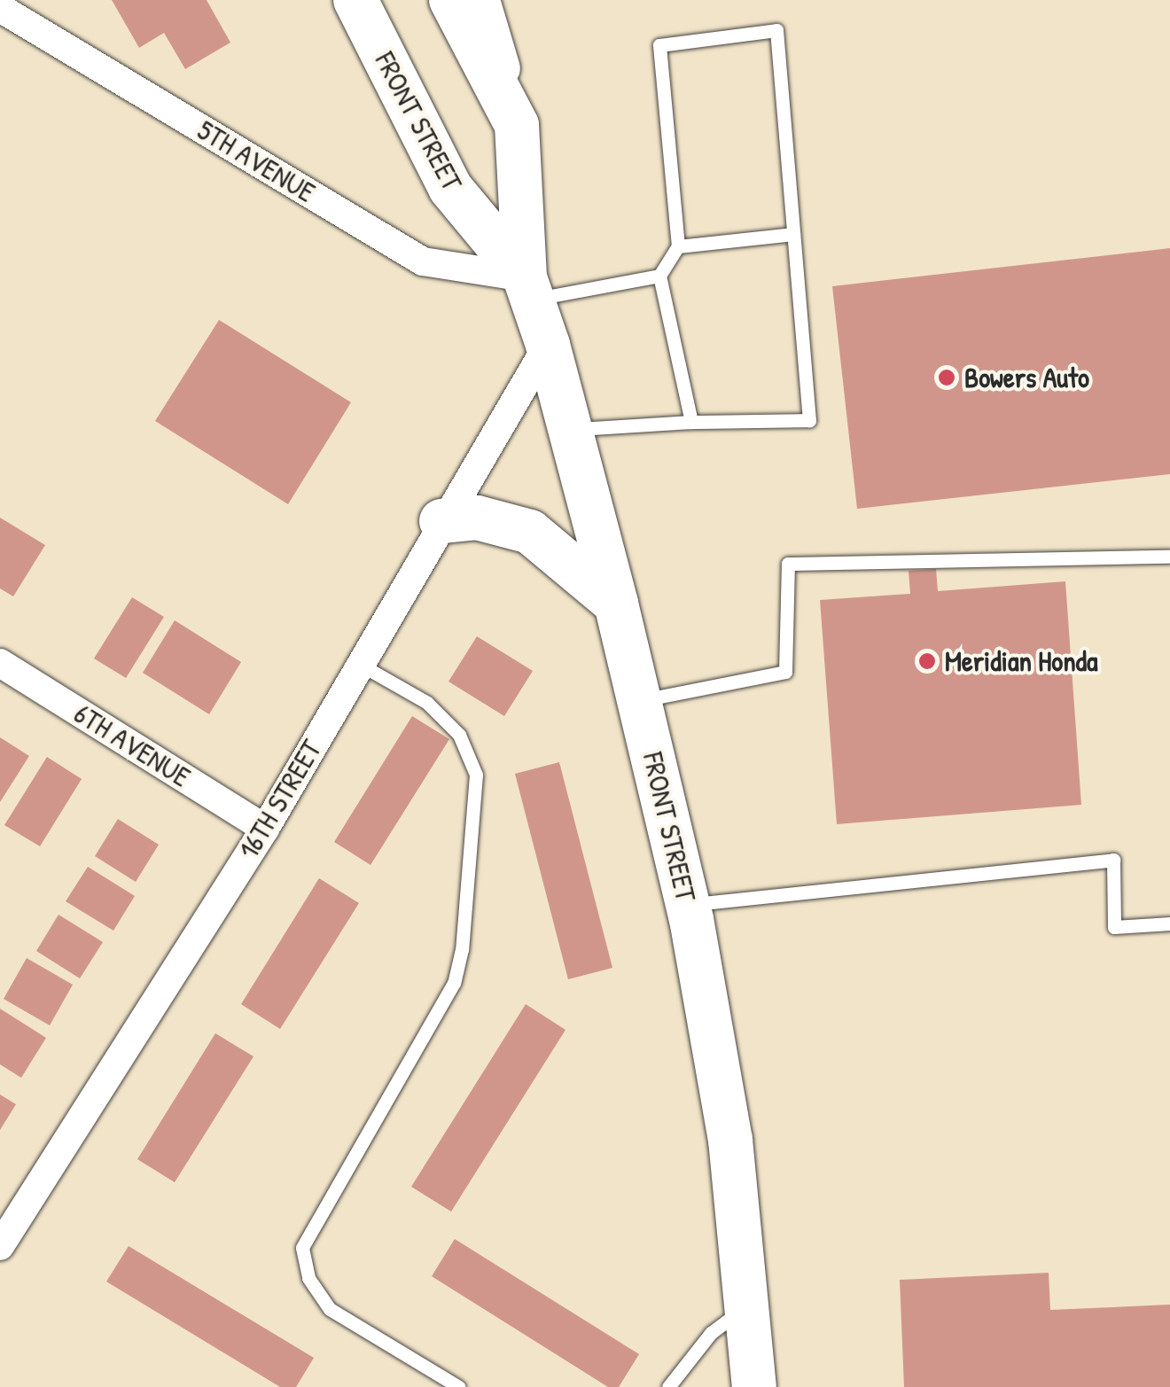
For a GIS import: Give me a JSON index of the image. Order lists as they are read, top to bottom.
{
  "streets": {
    "main road": ["FRONT STREET"],
    "street": ["5TH AVENUE", "6TH AVENUE", "16TH STREET"]
  },
  "crossings": [
    ["FRONT STREET", "5TH AVENUE"],
    ["FRONT STREET", "16TH STREET"],
    ["6TH AVENUE", "16TH STREET"]
  ],
  "places": ["Bowers Auto", "Meridian Honda"]
}
